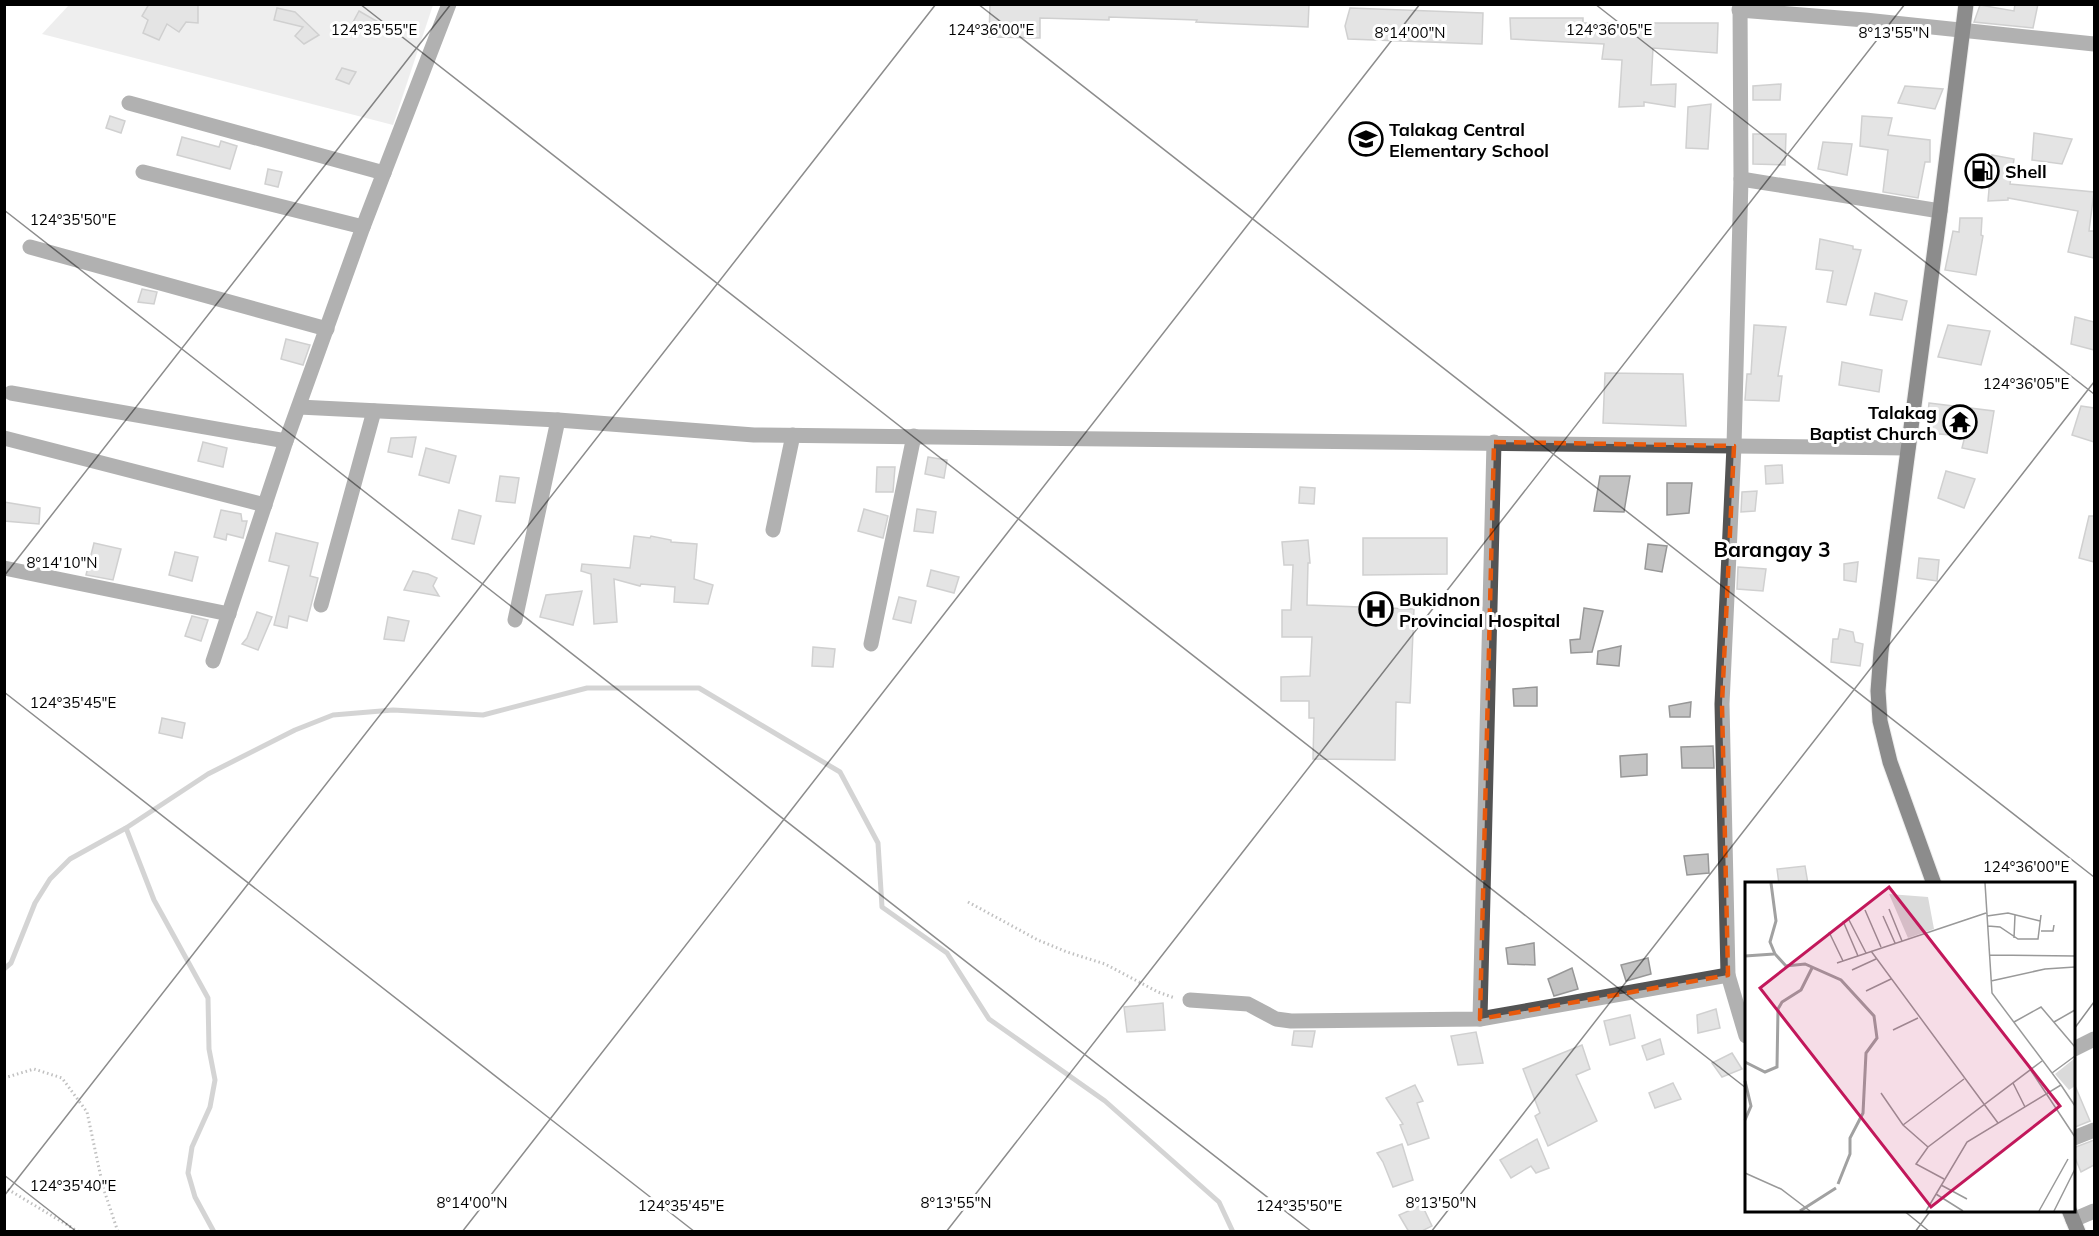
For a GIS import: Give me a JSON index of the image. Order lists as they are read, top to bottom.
{
  "districts": ["Barangay 3"],
  "places": {
    "school or university": ["Talakag Central Elementary School"],
    "fuel station": ["Shell"],
    "temple": ["Talakag Baptist Church"],
    "hospital": ["Bukidnon Provincial Hospital"]
  },
  "coordinates": [
    "124°35'55\"E",
    "124°36'00\"E",
    "124°36'05\"E",
    "8°14'00\"N",
    "8°13'55\"N",
    "124°35'50\"E",
    "8°14'10\"N",
    "124°35'45\"E",
    "124°35'40\"E",
    "8°13'50\"N"
  ]
}
